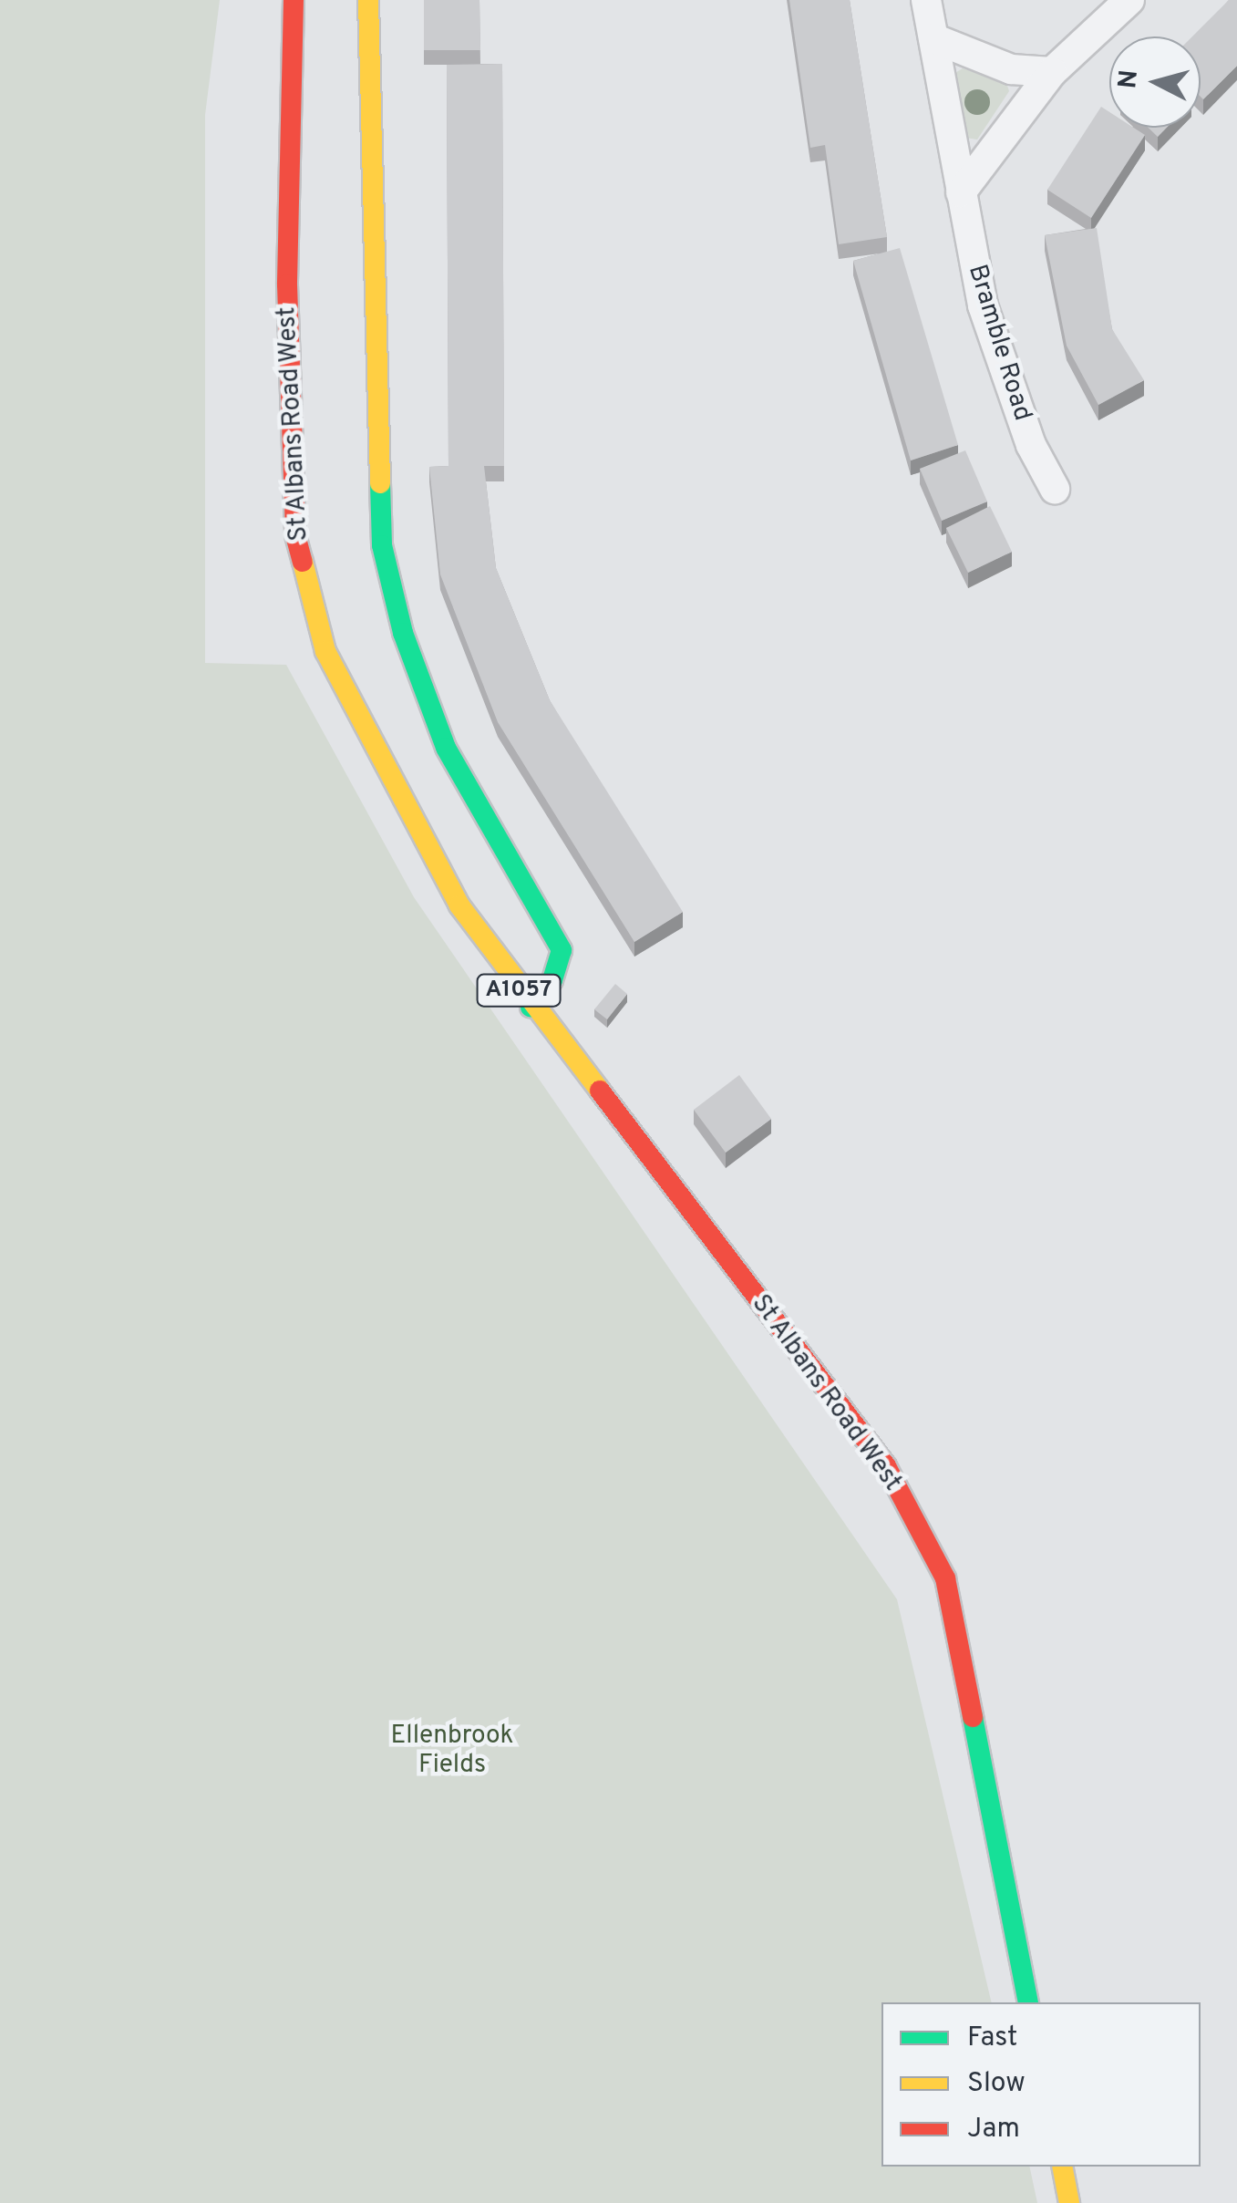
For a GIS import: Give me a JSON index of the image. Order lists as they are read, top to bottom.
{
  "streets": {
    "main road": ["St Albans Road West", "A1057"],
    "street": ["Bramble Road"]
  },
  "parks": ["Ellenbrook Fields"],
  "legend": ["Fast", "Slow", "Jam"],
  "north": "left"
}
